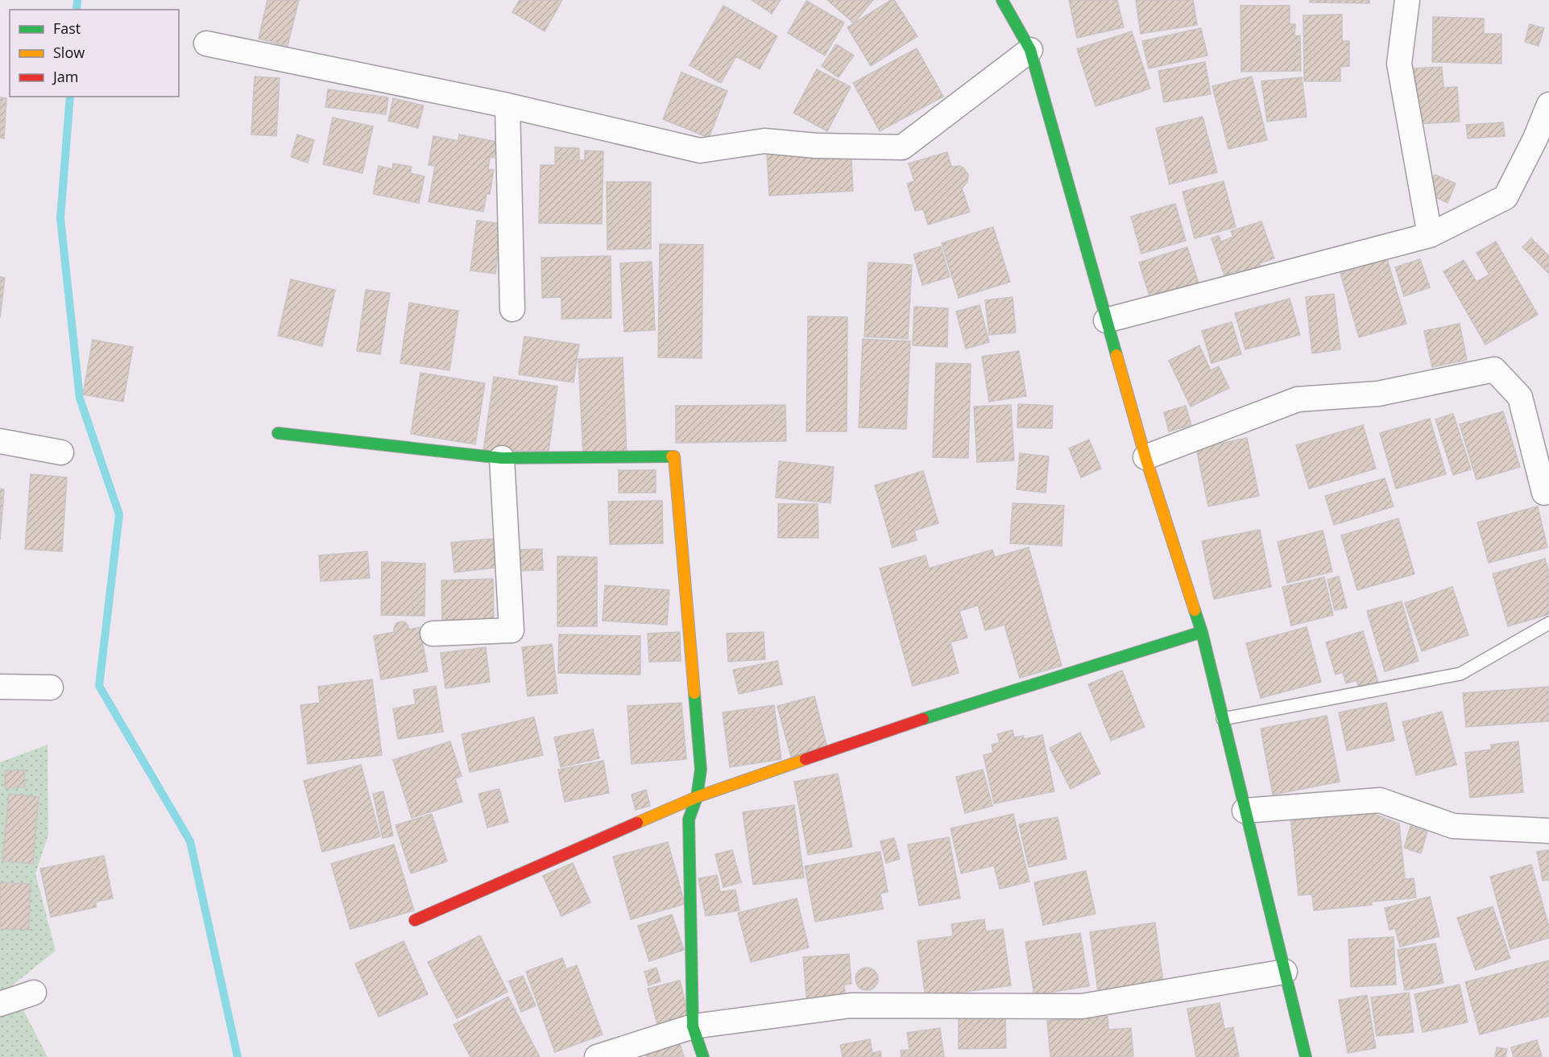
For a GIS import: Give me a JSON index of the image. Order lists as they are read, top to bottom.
{
  "legend": ["Fast", "Slow", "Jam"]
}
